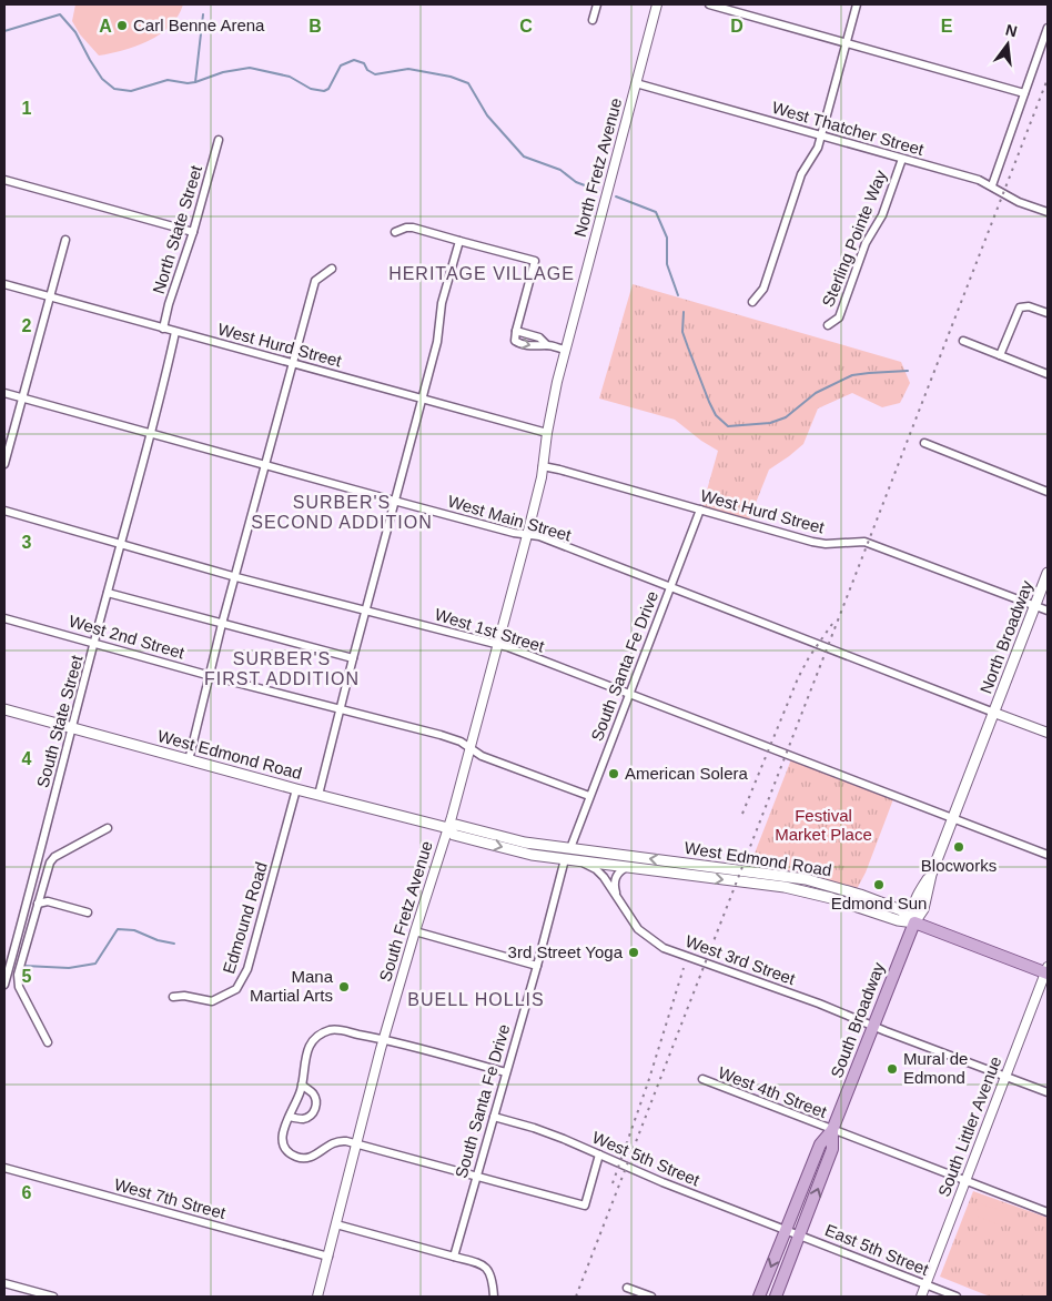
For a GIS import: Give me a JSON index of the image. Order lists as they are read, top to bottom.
{
  "streets": {
    "main road": ["North Broadway", "West Edmond Road", "South Broadway"],
    "street": [
      "West Thatcher Street",
      "North Fretz Avenue",
      "North State Street",
      "Sterling Pointe Way",
      "West Hurd Street",
      "West Main Street",
      "West 1st Street",
      "West 2nd Street",
      "South Santa Fe Drive",
      "South State Street",
      "South Fretz Avenue",
      "Edmound Road",
      "West 3rd Street",
      "West 4th Street",
      "South Littler Avenue",
      "West 5th Street",
      "West 7th Street",
      "East 5th Street"
    ]
  },
  "crossings": [
    ["West Thatcher Street", "North Fretz Avenue"],
    ["West Thatcher Street", "Sterling Pointe Way"],
    ["North Fretz Avenue", "West Hurd Street"],
    ["North Fretz Avenue", "West Main Street"],
    ["North Fretz Avenue", "South Fretz Avenue"],
    ["North State Street", "West Hurd Street"],
    ["West Hurd Street", "North Broadway"],
    ["West Hurd Street", "South Santa Fe Drive"],
    ["West Main Street", "North Broadway"],
    ["West Main Street", "South Santa Fe Drive"],
    ["West Main Street", "South State Street"],
    ["West Main Street", "South Fretz Avenue"],
    ["West Main Street", "South Broadway"],
    ["West 1st Street", "South Santa Fe Drive"],
    ["West 1st Street", "South State Street"],
    ["West 1st Street", "South Fretz Avenue"],
    ["West 1st Street", "South Broadway"],
    ["West 2nd Street", "South Santa Fe Drive"],
    ["West 2nd Street", "South State Street"],
    ["West 2nd Street", "South Fretz Avenue"],
    ["North Broadway", "South Broadway"],
    ["South Santa Fe Drive", "West Edmond Road"],
    ["South Santa Fe Drive", "West 5th Street"],
    ["South State Street", "West Edmond Road"],
    ["West Edmond Road", "South Fretz Avenue"],
    ["West Edmond Road", "Edmound Road"],
    ["West Edmond Road", "West 3rd Street"],
    ["West Edmond Road", "South Broadway"],
    ["South Fretz Avenue", "West 7th Street"],
    ["West 3rd Street", "South Broadway"],
    ["West 3rd Street", "South Littler Avenue"],
    ["South Broadway", "West 4th Street"],
    ["South Broadway", "West 5th Street"],
    ["South Broadway", "East 5th Street"],
    ["West 4th Street", "South Littler Avenue"],
    ["South Littler Avenue", "East 5th Street"],
    ["West 5th Street", "East 5th Street"]
  ],
  "districts": [
    "HERITAGE VILLAGE",
    "SURBER'S SECOND ADDITION",
    "SURBER'S FIRST ADDITION",
    "BUELL HOLLIS"
  ],
  "parks": ["Festival Market Place"],
  "places": [
    "Carl Benne Arena",
    "American Solera",
    "Blocworks",
    "Edmond Sun",
    "3rd Street Yoga",
    "Mana Martial Arts",
    "Mural de Edmond"
  ],
  "north": "top",
  "grid": {
    "columns": [
      "A",
      "B",
      "C",
      "D",
      "E"
    ],
    "rows": [
      "1",
      "2",
      "3",
      "4",
      "5",
      "6"
    ]
  }
}
